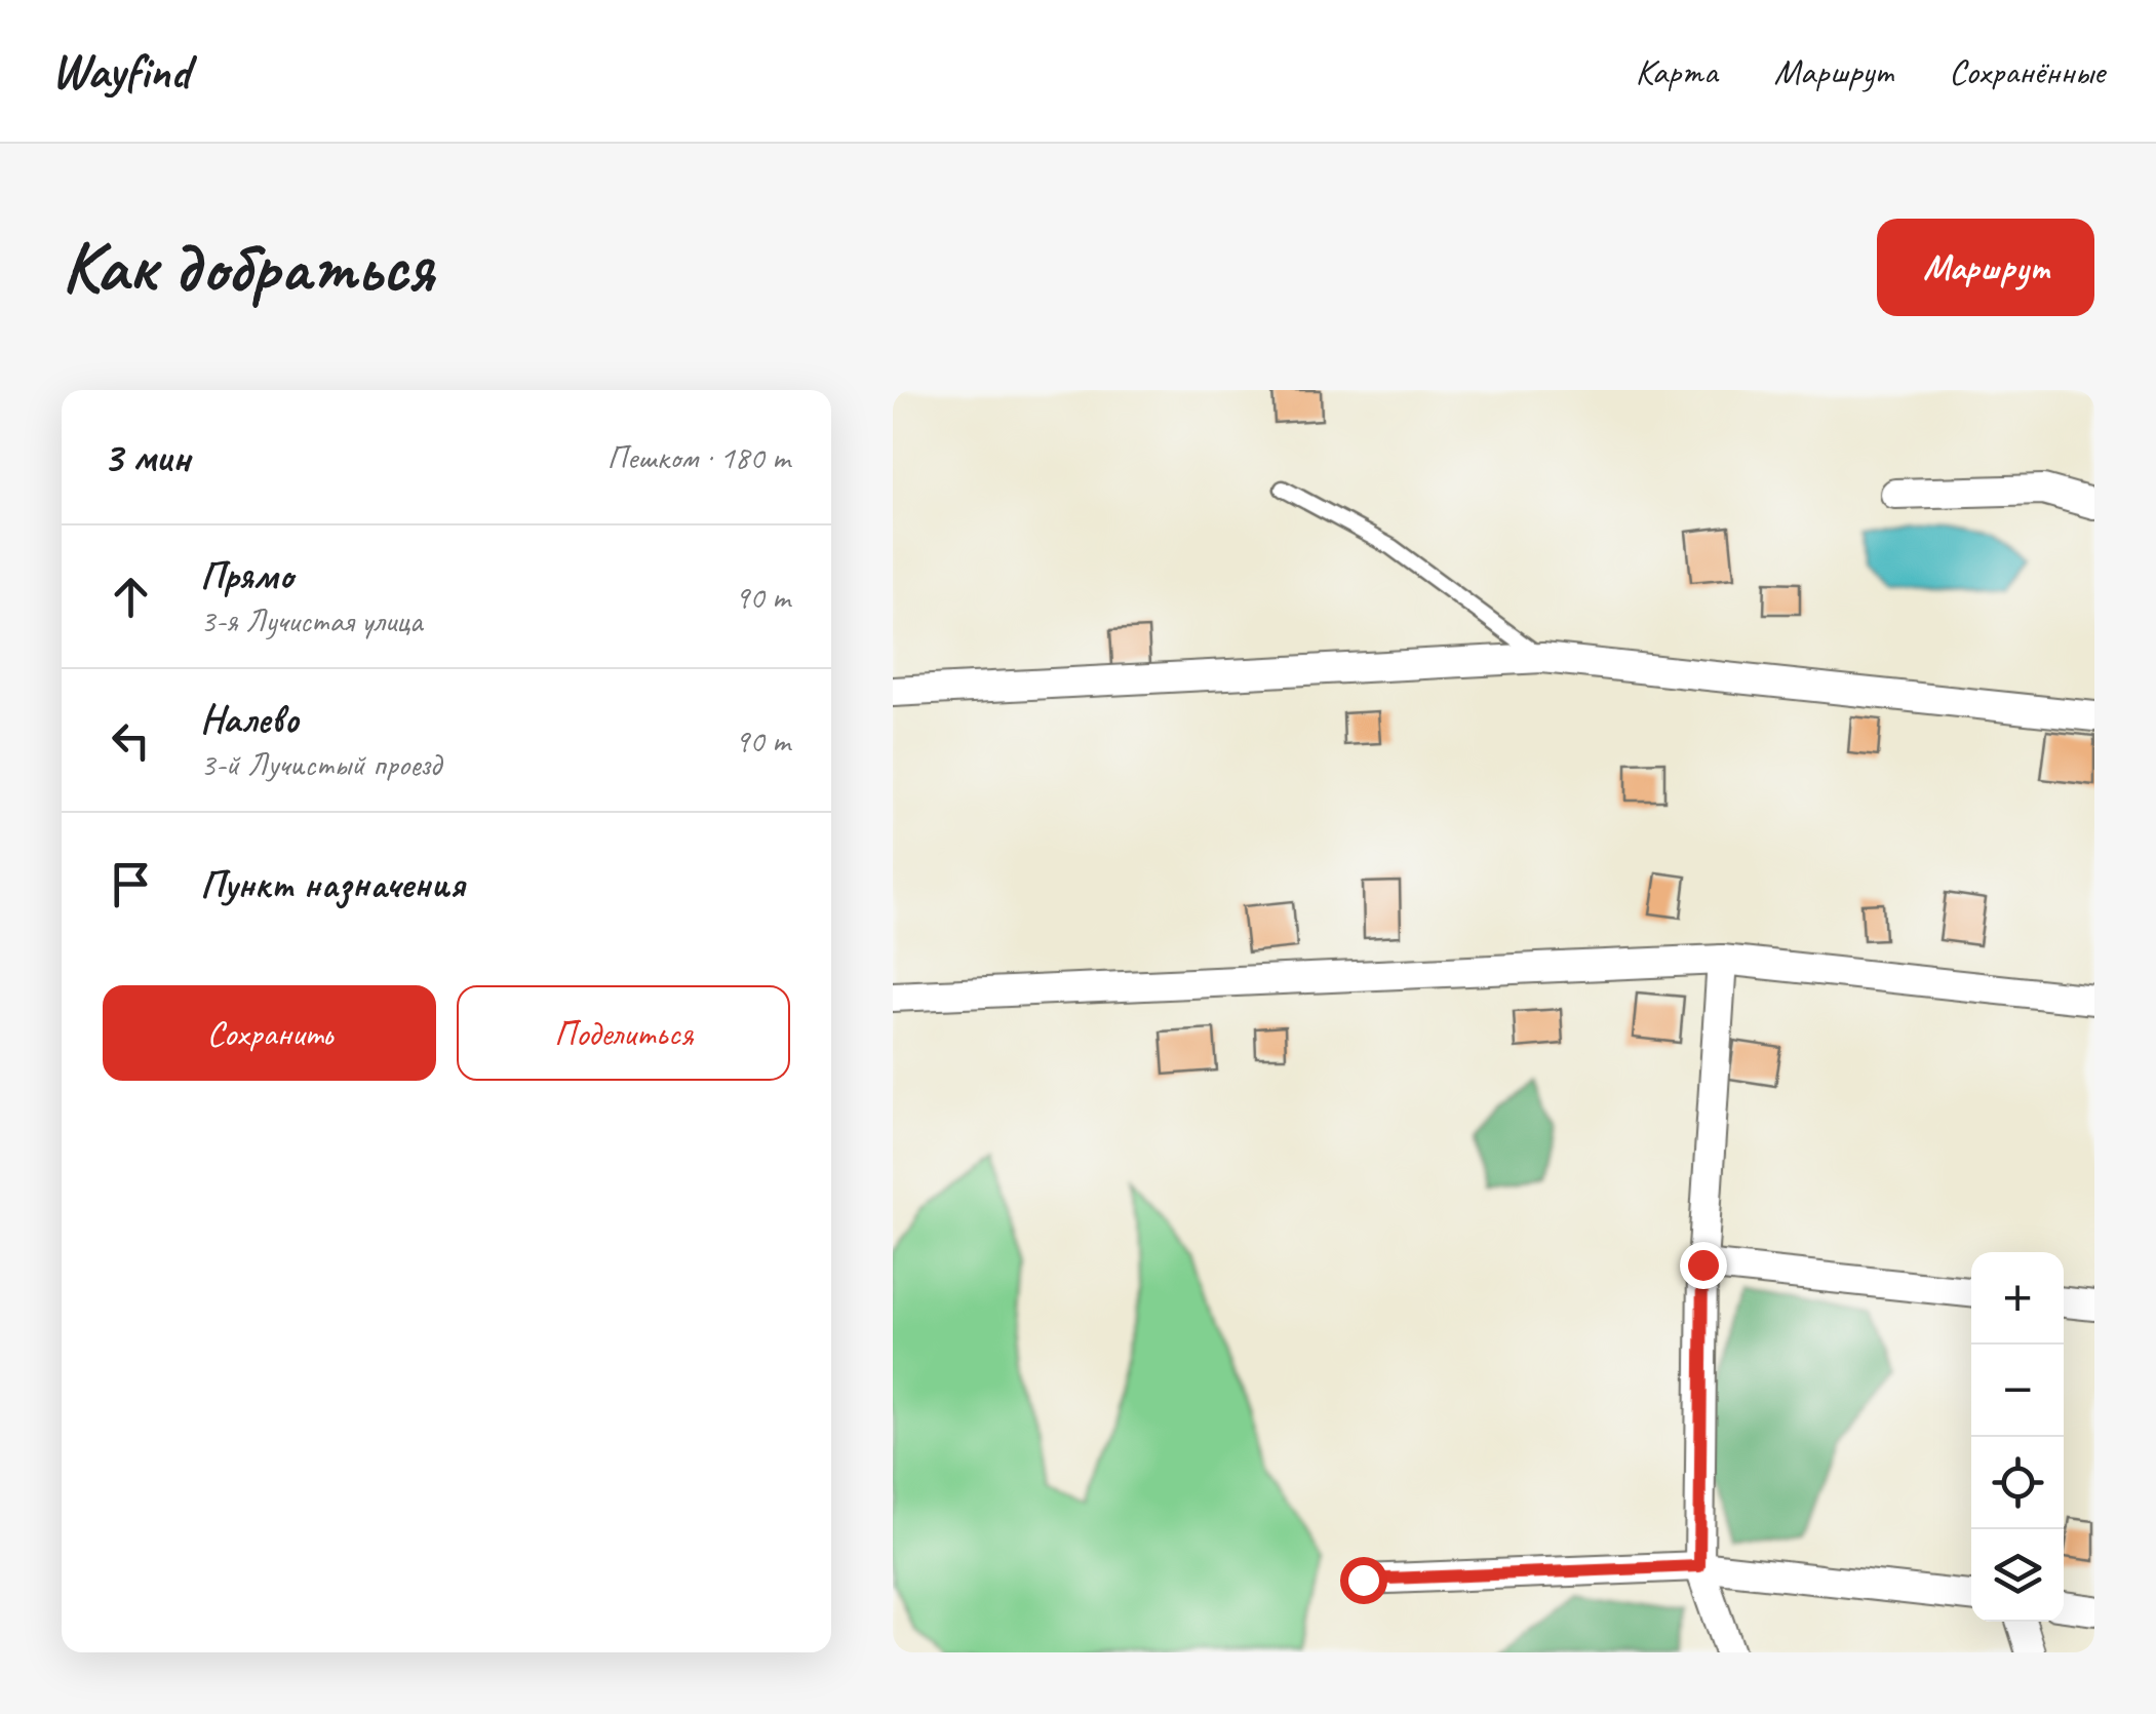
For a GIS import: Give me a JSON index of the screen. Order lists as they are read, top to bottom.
{
  "page": {
    "header": "Wayfind",
    "nav": ["Карта", "Маршрут", "Сохранённые"],
    "buttons": [
      "Маршрут",
      ["Сохранить", "Поделиться"]
    ],
    "title": "Как добраться",
    "heading": ["3 мин", "Пешком · 180 m"],
    "list": [
      ["Прямо", "3-я Лучистая улица", "90 m"],
      ["Налево", "3-й Лучистый проезд", "90 m"],
      "Пункт назначения"
    ],
    "map_buttons": ["+", "−"]
  }
}
